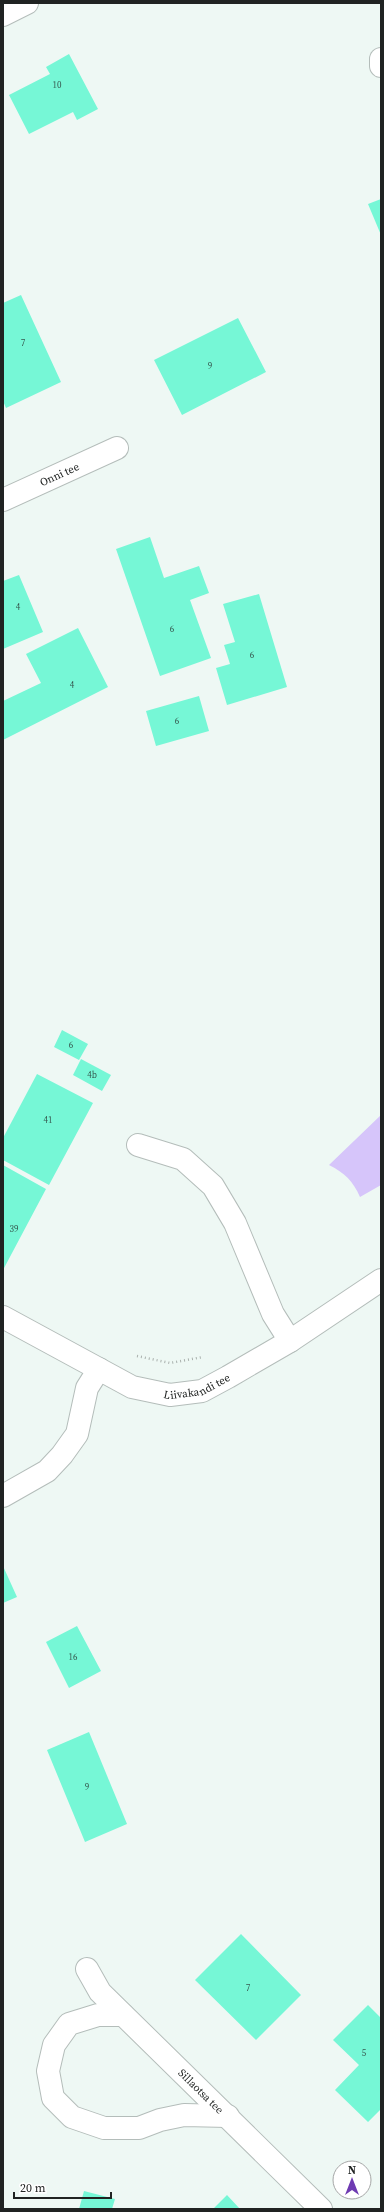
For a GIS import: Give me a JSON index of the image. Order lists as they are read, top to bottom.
{
  "streets": {
    "street": ["Onni tee", "Liivakandi tee", "Sillaotsa tee"]
  },
  "house_numbers": [
    "10",
    "7",
    "9",
    "4",
    "6",
    "6",
    "4",
    "6",
    "6",
    "4b",
    "41",
    "39",
    "16",
    "9",
    "7",
    "5"
  ],
  "scale_bar": "20 m",
  "north": "top"
}
